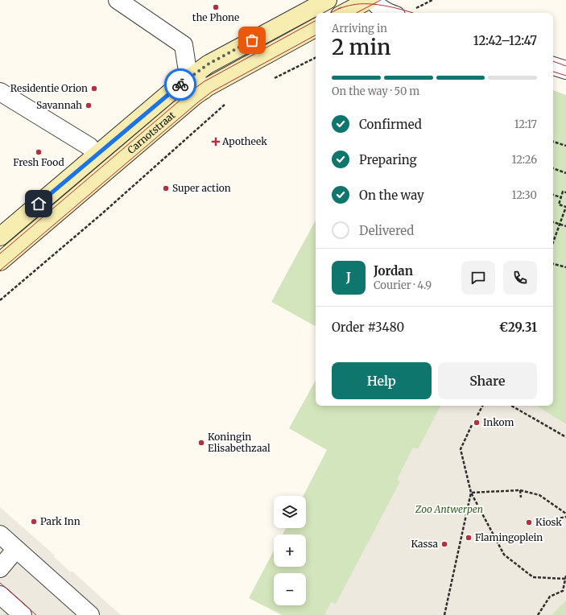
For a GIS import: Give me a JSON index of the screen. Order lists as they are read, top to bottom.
{
  "streets": {
    "main road": ["Carnotstraat"]
  },
  "parks": ["Zoo Antwerpen"],
  "places": {
    "other": [
      "the Phone",
      "Residentie Orion",
      "Savannah",
      "Fresh Food",
      "Super action",
      "Inkom",
      "Koningin Elisabethzaal",
      "Park Inn",
      "Kiosk",
      "Flamingoplein",
      "Kassa"
    ],
    "health": ["Apotheek"]
  },
  "page": {
    "heading": ["2 min", "Arriving in", "12:42–12:47"],
    "panel": [
      "Jordan",
      "Courier · 4.9",
      "Order #3480",
      "€29.31"
    ],
    "bar": "On the way · 50 m",
    "list": [
      ["Confirmed", "12:17"],
      ["Preparing", "12:26"],
      ["On the way", "12:30"],
      "Delivered"
    ],
    "round": "J",
    "buttons": ["Help", "Share"],
    "map_buttons": ["+", "−"]
  }
}
